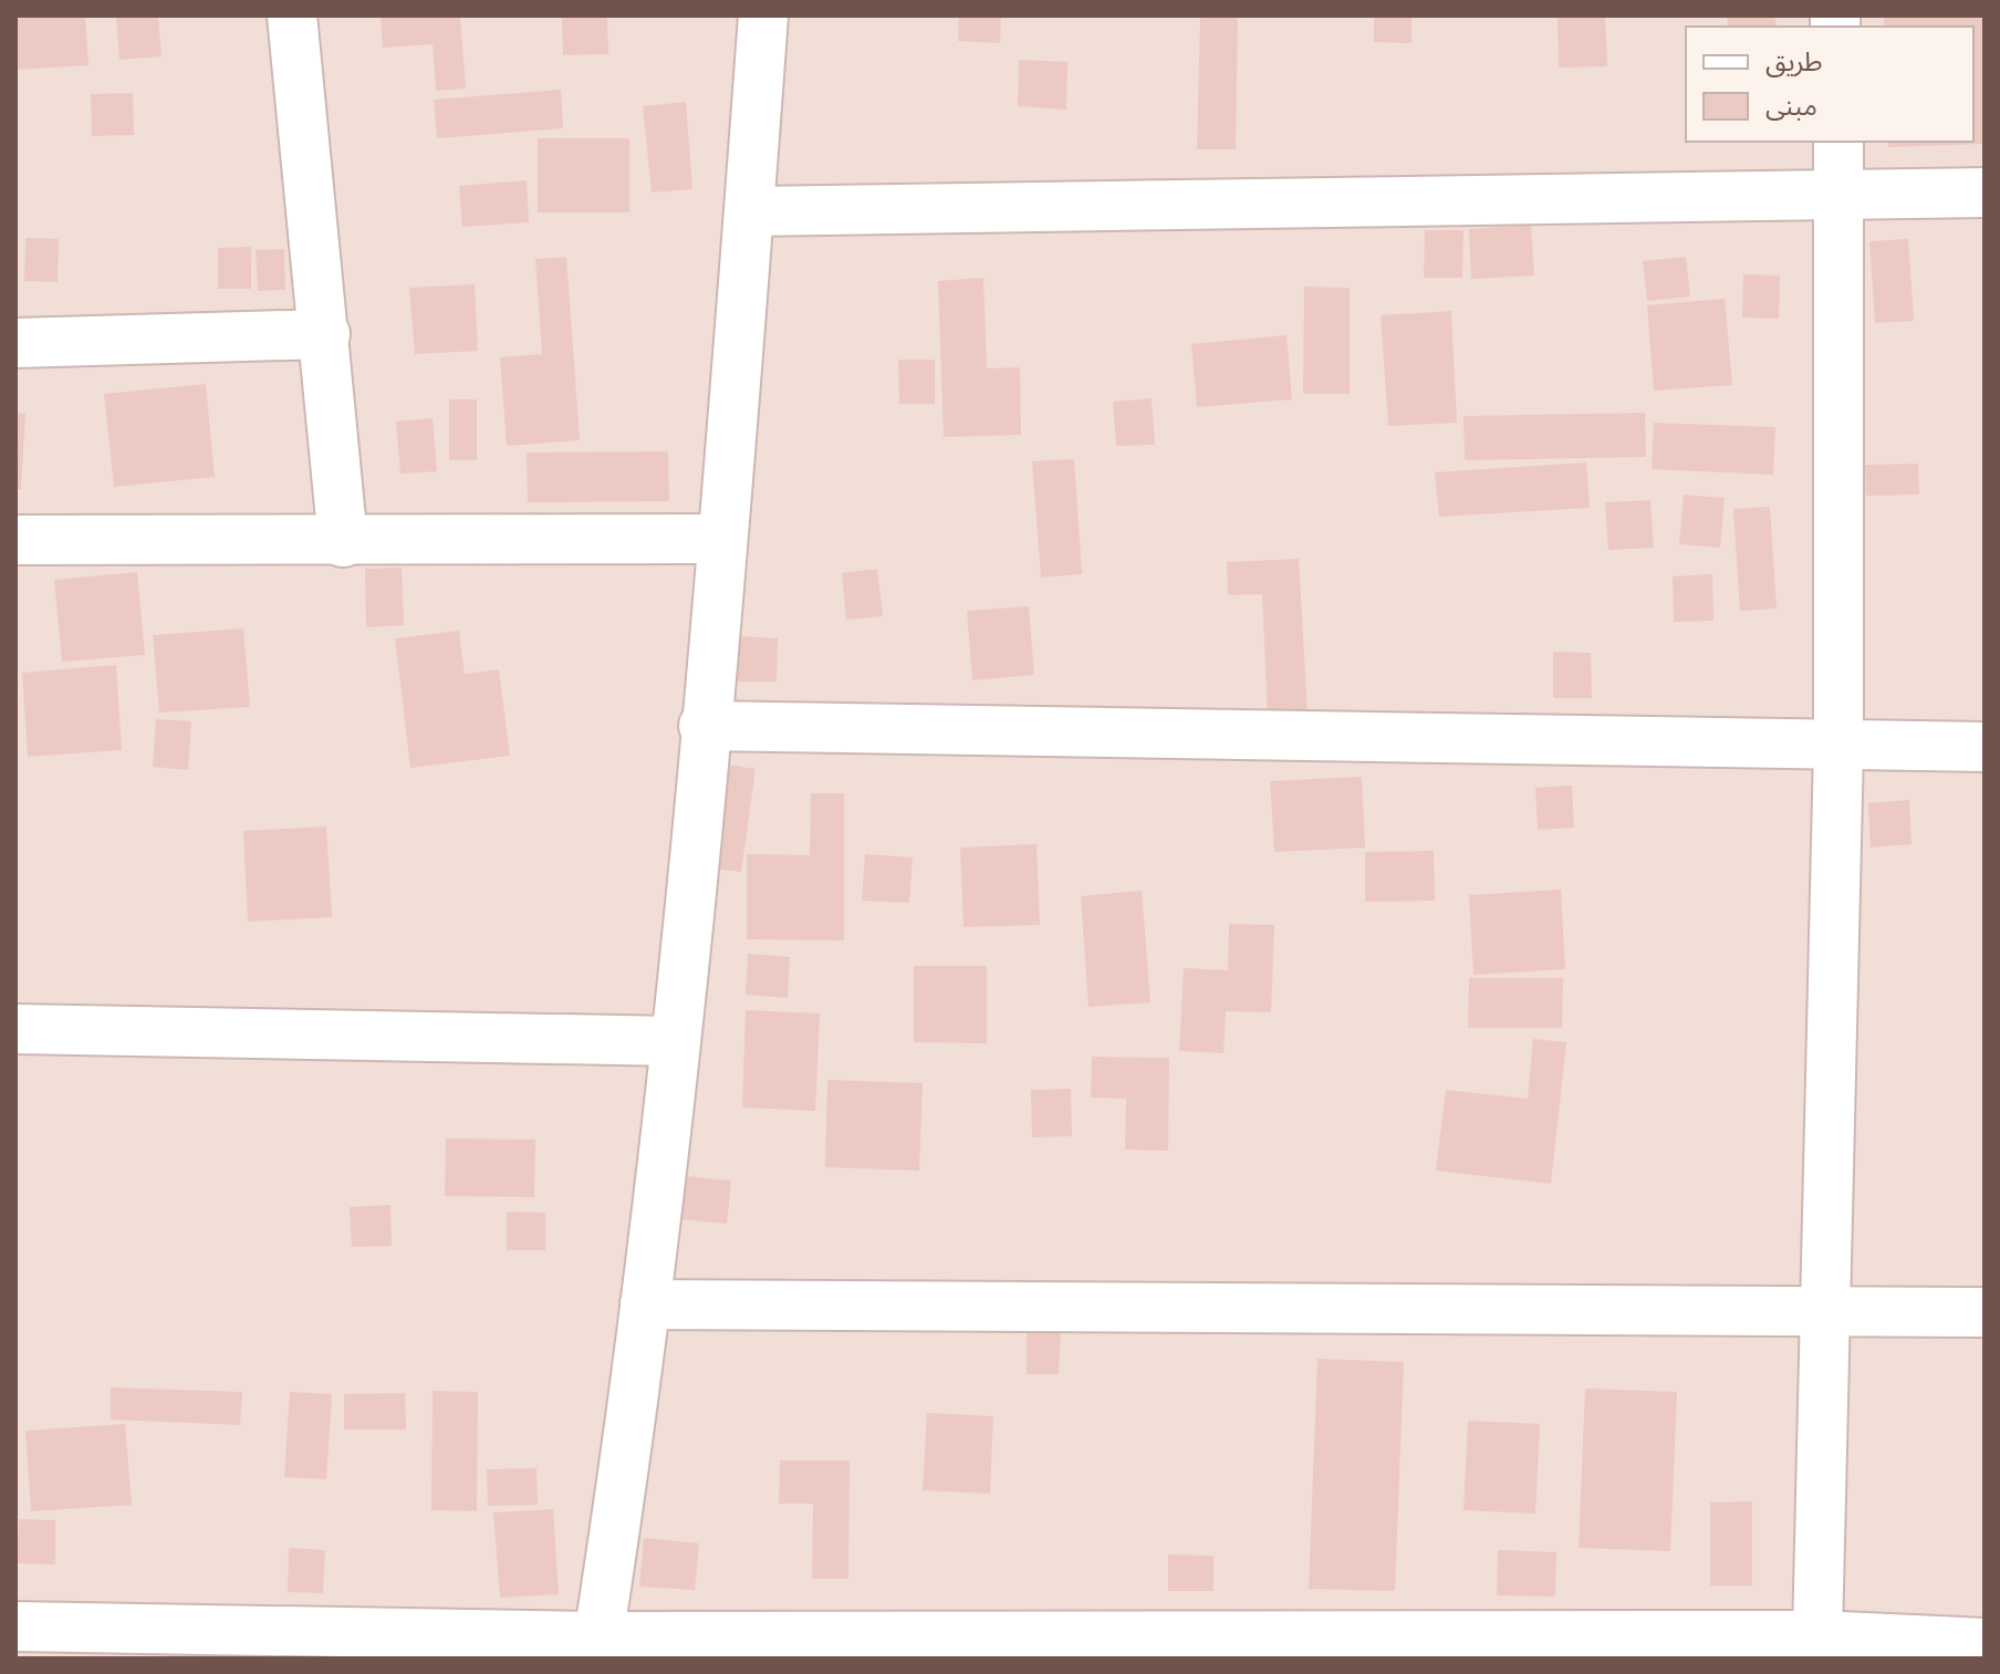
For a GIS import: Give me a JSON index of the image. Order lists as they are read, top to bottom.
{
  "legend": ["طريق", "مبنى"]
}
